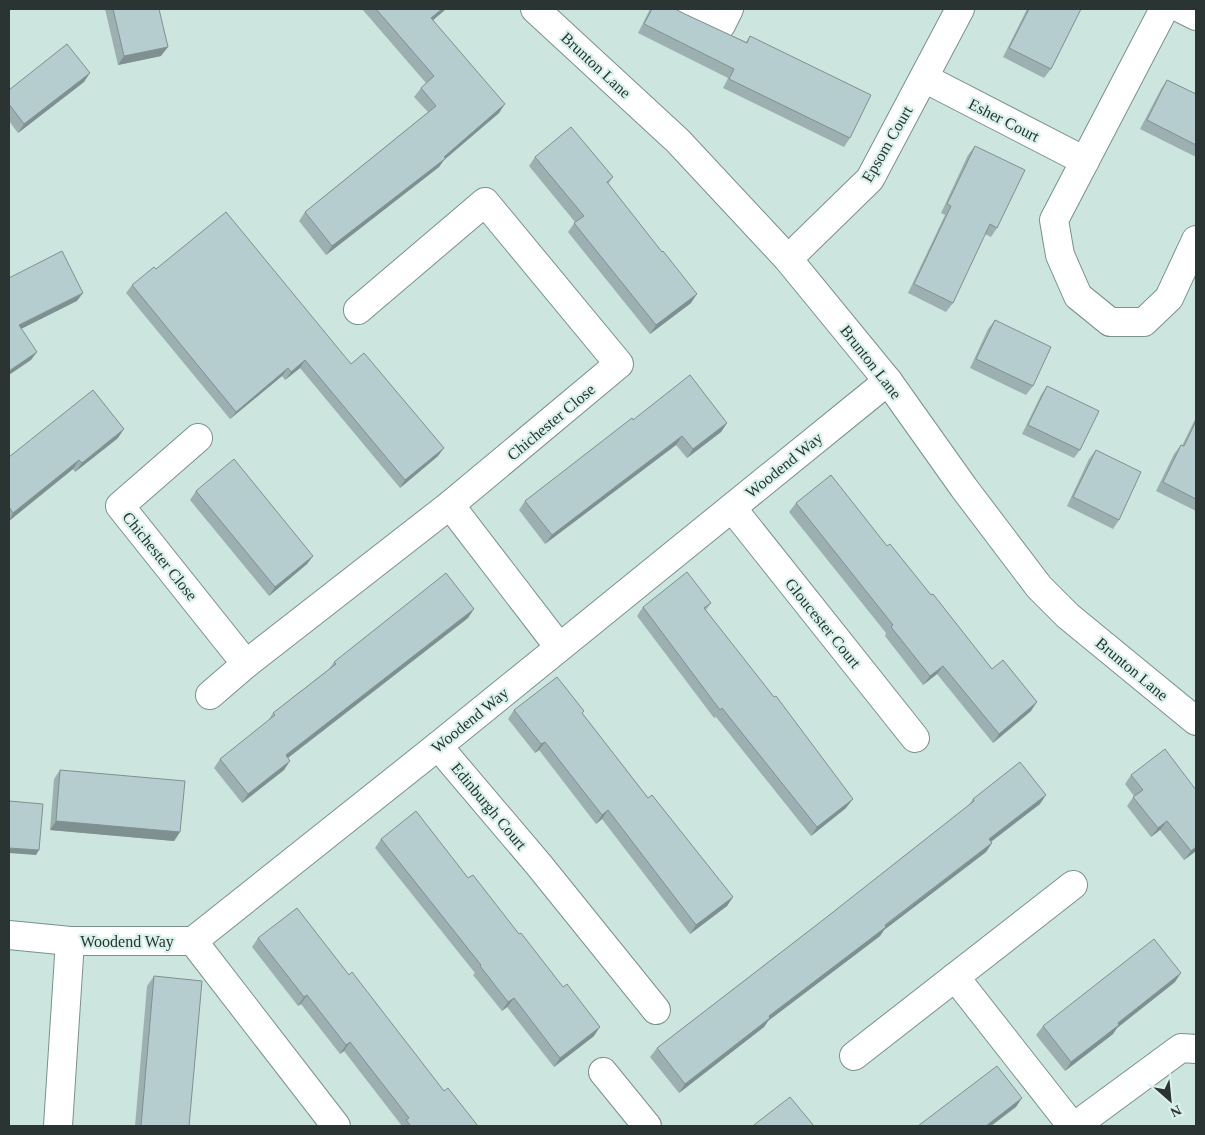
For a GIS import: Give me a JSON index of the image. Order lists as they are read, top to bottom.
{
  "streets": {
    "street": [
      "Brunton Lane",
      "Esher Court",
      "Epsom Court",
      "Chichester Close",
      "Woodend Way",
      "Gloucester Court",
      "Edinburgh Court"
    ]
  },
  "crossings": [
    ["Brunton Lane", "Epsom Court"],
    ["Brunton Lane", "Woodend Way"],
    ["Esher Court", "Epsom Court"],
    ["Woodend Way", "Gloucester Court"],
    ["Woodend Way", "Edinburgh Court"]
  ],
  "north": "bottom right"
}
